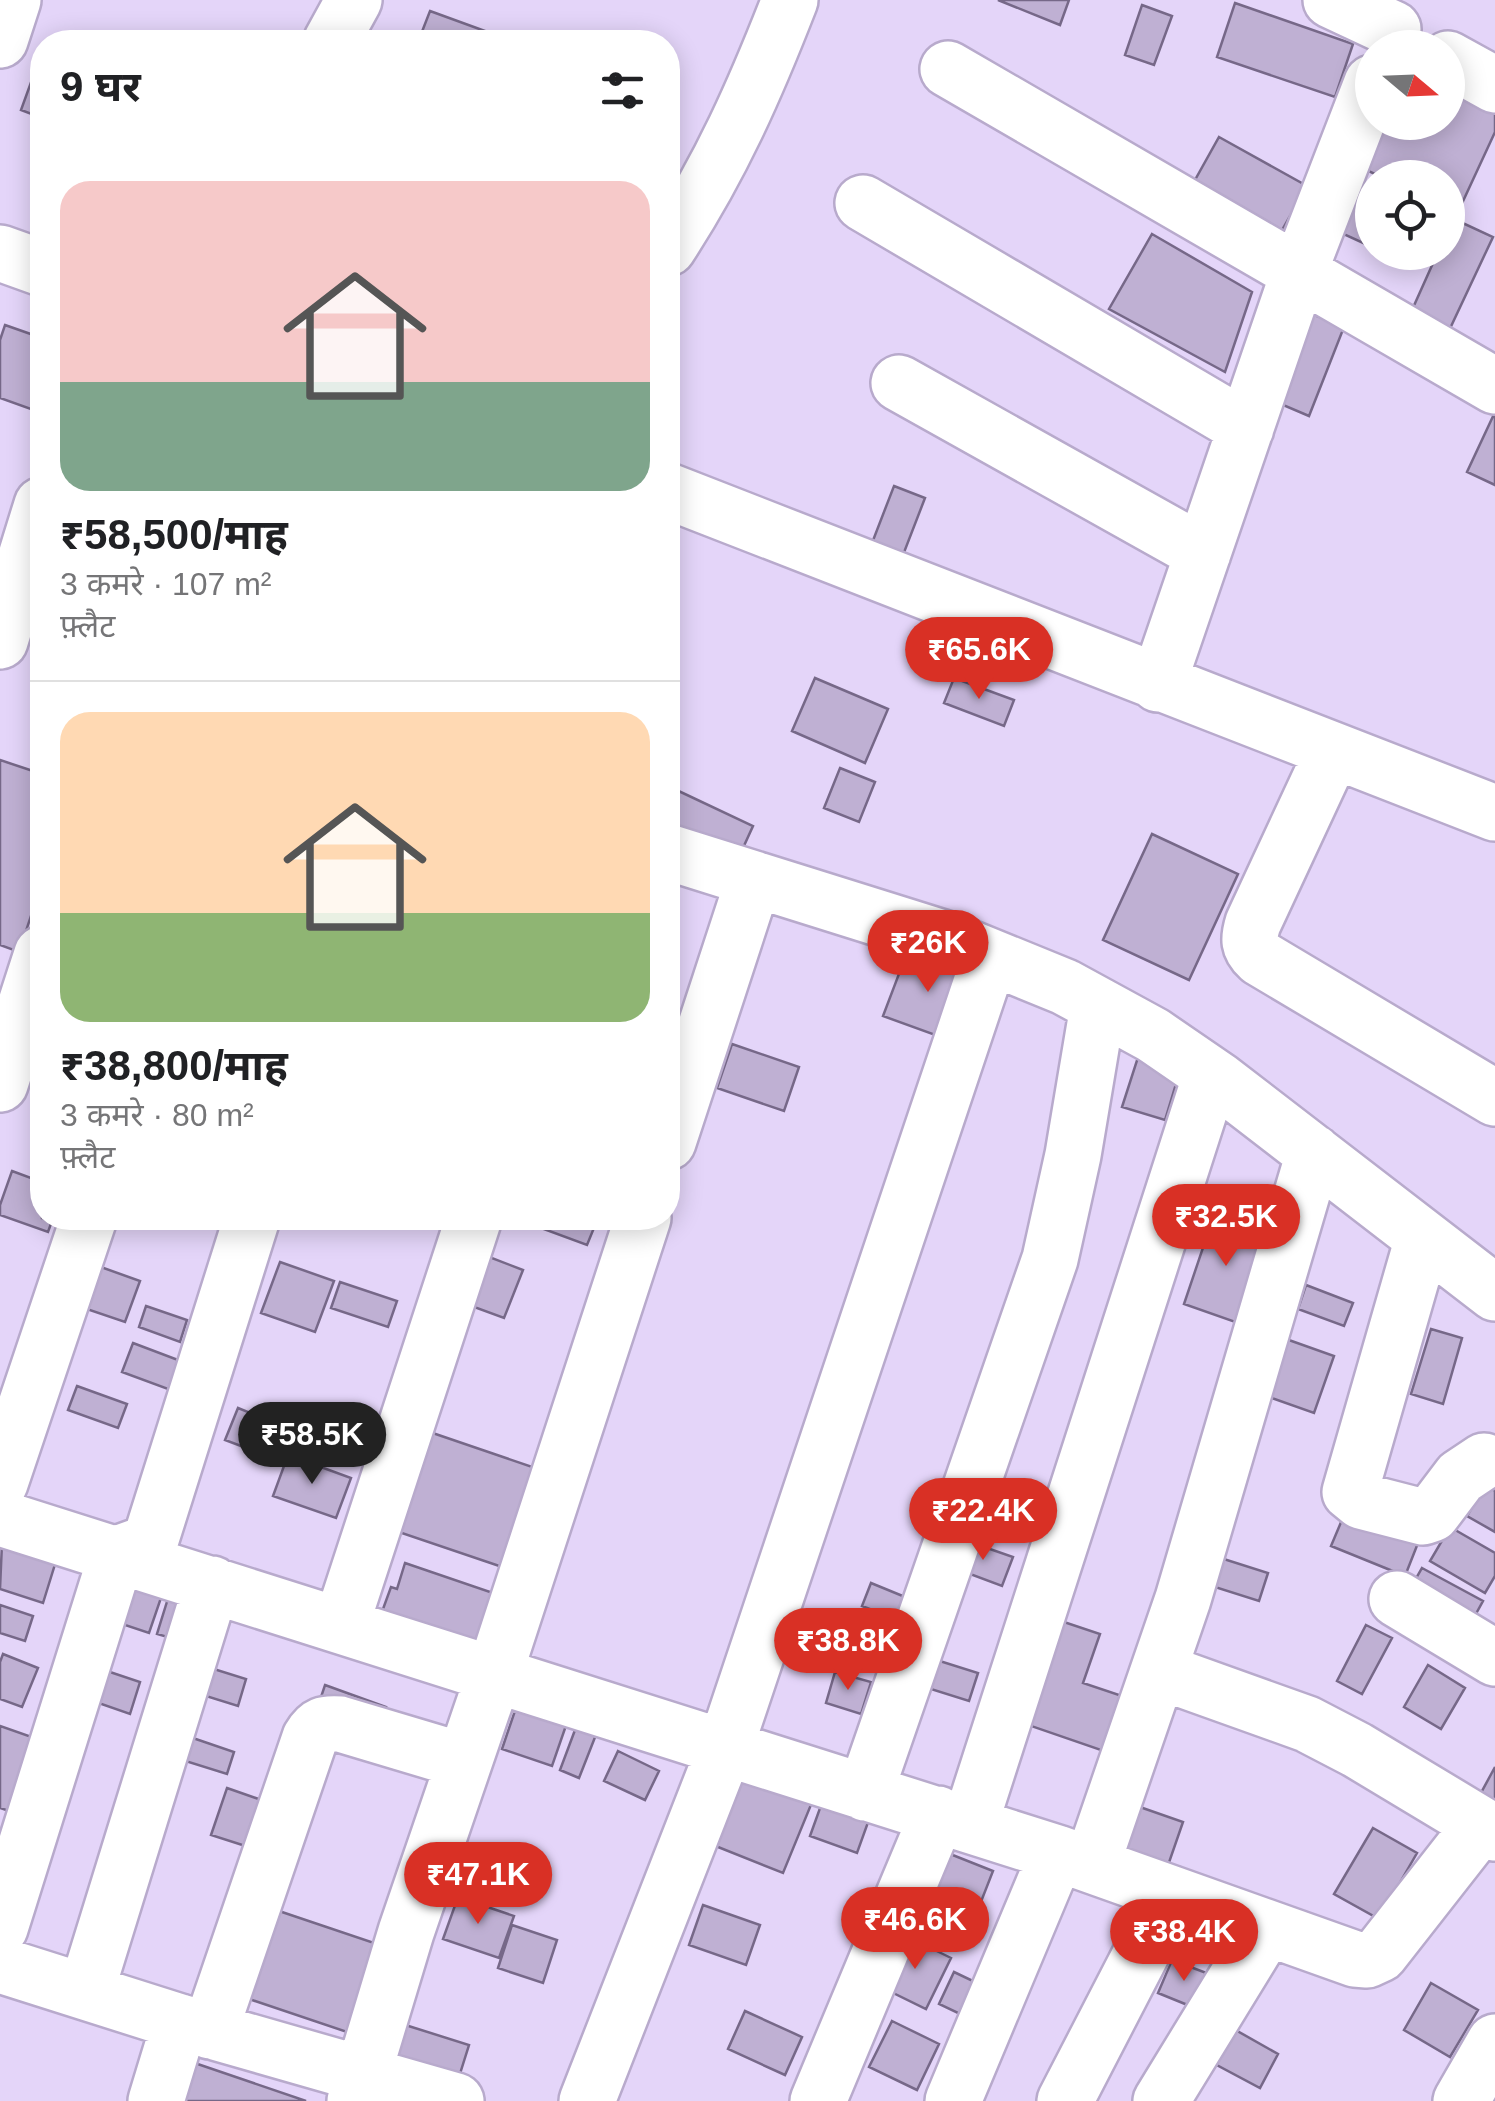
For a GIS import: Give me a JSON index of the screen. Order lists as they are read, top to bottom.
{
  "north": "right",
  "page": {
    "heading": "9 घर",
    "list": [
      {
        "name": "₹58,500/माह",
        "note": "3 कमरे · 107 m² · फ़्लैट"
      },
      {
        "name": "₹38,800/माह",
        "note": "3 कमरे · 80 m² · फ़्लैट"
      }
    ],
    "price": [
      "₹65.6K",
      "₹26K",
      "₹32.5K",
      "₹58.5K",
      "₹22.4K",
      "₹38.8K",
      "₹47.1K",
      "₹46.6K",
      "₹38.4K"
    ]
  }
}
